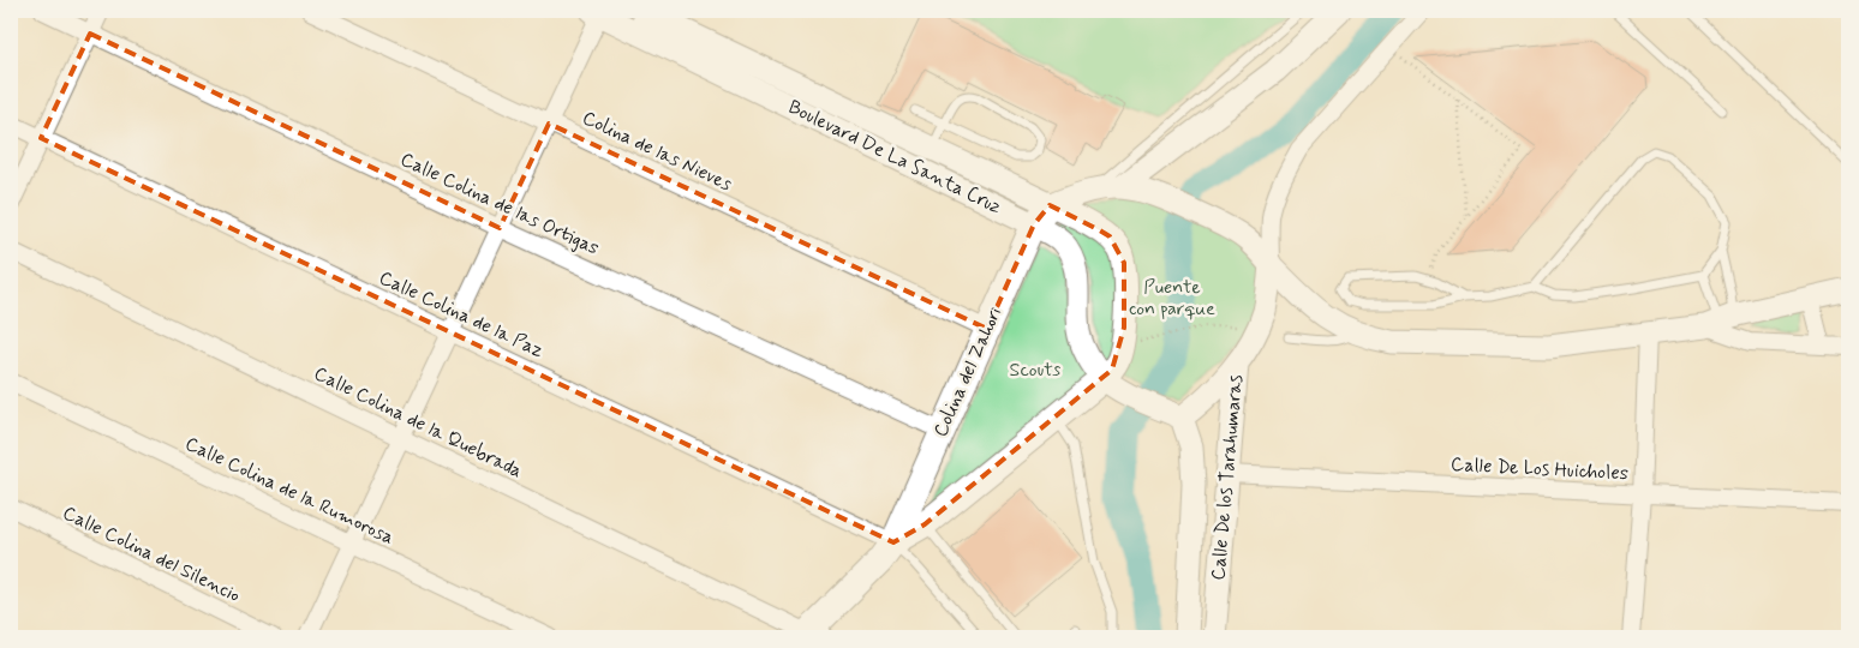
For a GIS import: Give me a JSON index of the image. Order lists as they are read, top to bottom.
{
  "streets": {
    "main road": ["Boulevard De La Santa Cruz", "Colina del Zahori", "Calle De los Tarahumaras"],
    "street": [
      "Colina de las Nieves",
      "Calle Colina de las Ortigas",
      "Calle Colina de la Paz",
      "Calle Colina de la Quebrada",
      "Calle De Los Huicholes",
      "Calle Colina de la Rumorosa",
      "Calle Colina del Silencio"
    ]
  },
  "crossings": [
    ["Colina de las Nieves", "Colina del Zahori"],
    ["Boulevard De La Santa Cruz", "Colina del Zahori"],
    ["Boulevard De La Santa Cruz", "Calle De los Tarahumaras"],
    ["Calle Colina de las Ortigas", "Colina del Zahori"],
    ["Calle Colina de la Paz", "Colina del Zahori"],
    ["Calle De Los Huicholes", "Calle De los Tarahumaras"]
  ],
  "parks": ["Puente con parque", "Scouts"]
}
